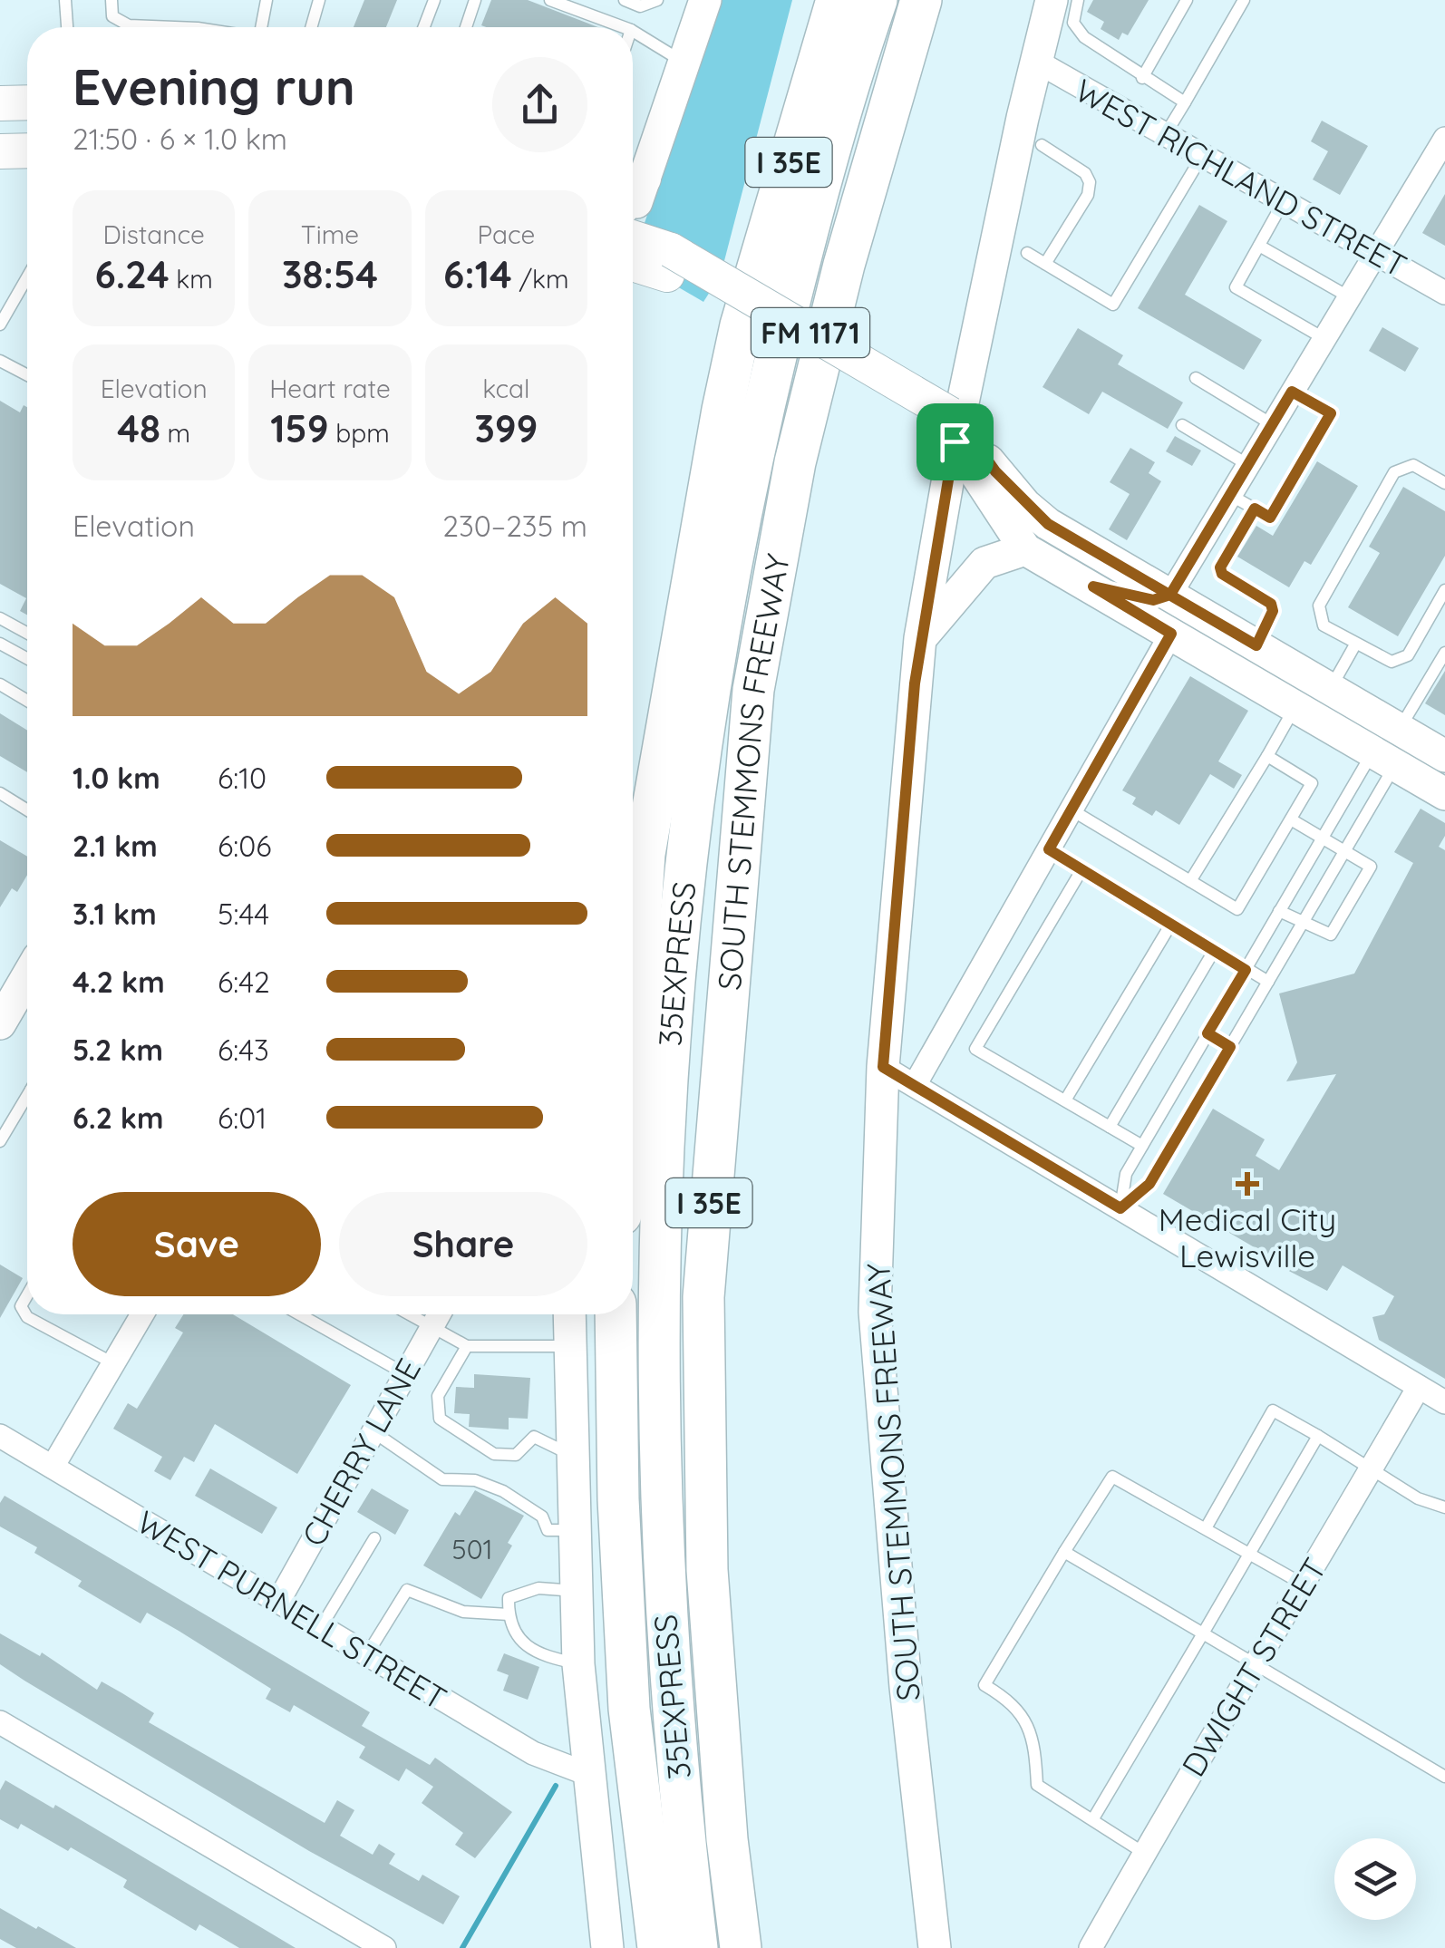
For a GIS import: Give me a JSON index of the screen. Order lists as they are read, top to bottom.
{
  "streets": {
    "highway": ["I 35E", "SOUTH STEMMONS FREEWAY", "35EXPRESS"],
    "main road": ["FM 1171"],
    "street": [
      "WEST RICHLAND STREET",
      "CHERRY LANE",
      "WEST PURNELL STREET",
      "DWIGHT STREET"
    ]
  },
  "crossings": [
    ["WEST RICHLAND STREET", "SOUTH STEMMONS FREEWAY"],
    ["FM 1171", "SOUTH STEMMONS FREEWAY"],
    ["CHERRY LANE", "WEST PURNELL STREET"]
  ],
  "places": {
    "health": ["Medical City Lewisville"]
  },
  "house_numbers": ["501"],
  "page": {
    "heading": ["Evening run", "21:50 · 6 × 1.0 km"],
    "stats": [
      ["Distance", "6.24 km"],
      ["Time", "38:54"],
      ["Pace", "6:14 /km"],
      ["Elevation", "48 m"],
      ["Heart rate", "159 bpm"],
      ["kcal", "399"]
    ],
    "chart": ["Elevation", "230–235 m"],
    "list": [
      {
        "name": "1.0 km",
        "note": "6:10"
      },
      {
        "name": "2.1 km",
        "note": "6:06"
      },
      {
        "name": "3.1 km",
        "note": "5:44"
      },
      {
        "name": "4.2 km",
        "note": "6:42"
      },
      {
        "name": "5.2 km",
        "note": "6:43"
      },
      {
        "name": "6.2 km",
        "note": "6:01"
      }
    ],
    "buttons": ["Save", "Share"]
  }
}
